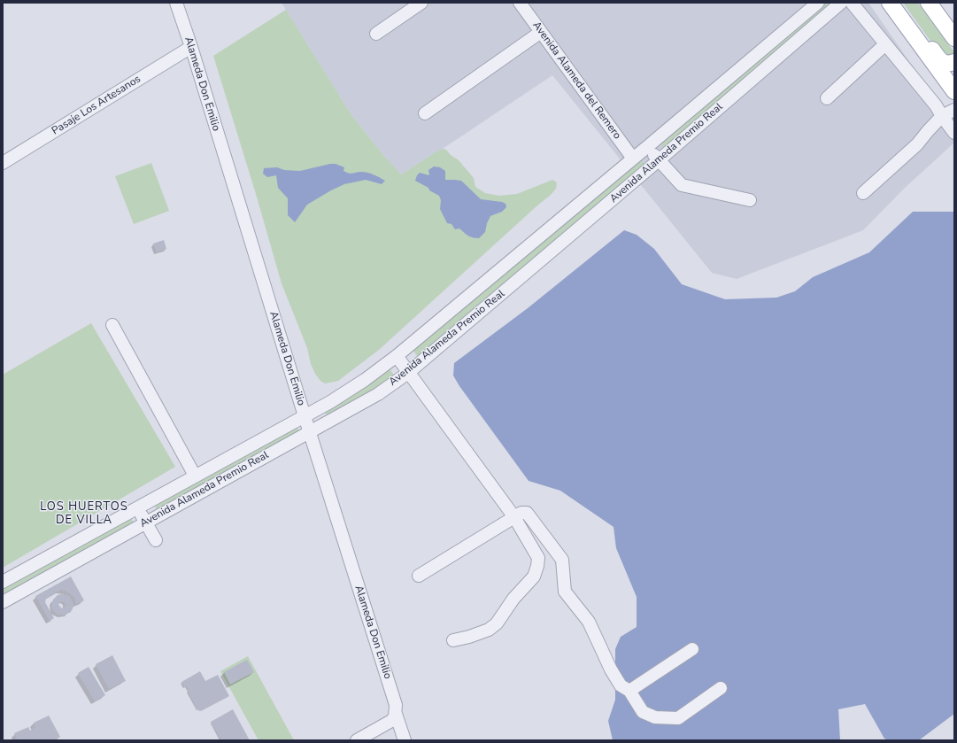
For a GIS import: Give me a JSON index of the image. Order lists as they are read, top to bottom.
{
  "streets": {
    "street": [
      "Avenida Alameda del Remero",
      "Alameda Don Emilio",
      "Pasaje Los Artesanos",
      "Avenida Alameda Premio Real"
    ]
  },
  "crossings": [
    ["Avenida Alameda del Remero", "Avenida Alameda Premio Real"],
    ["Alameda Don Emilio", "Pasaje Los Artesanos"],
    ["Alameda Don Emilio", "Avenida Alameda Premio Real"]
  ],
  "districts": ["LOS HUERTOS DE VILLA"]
}
